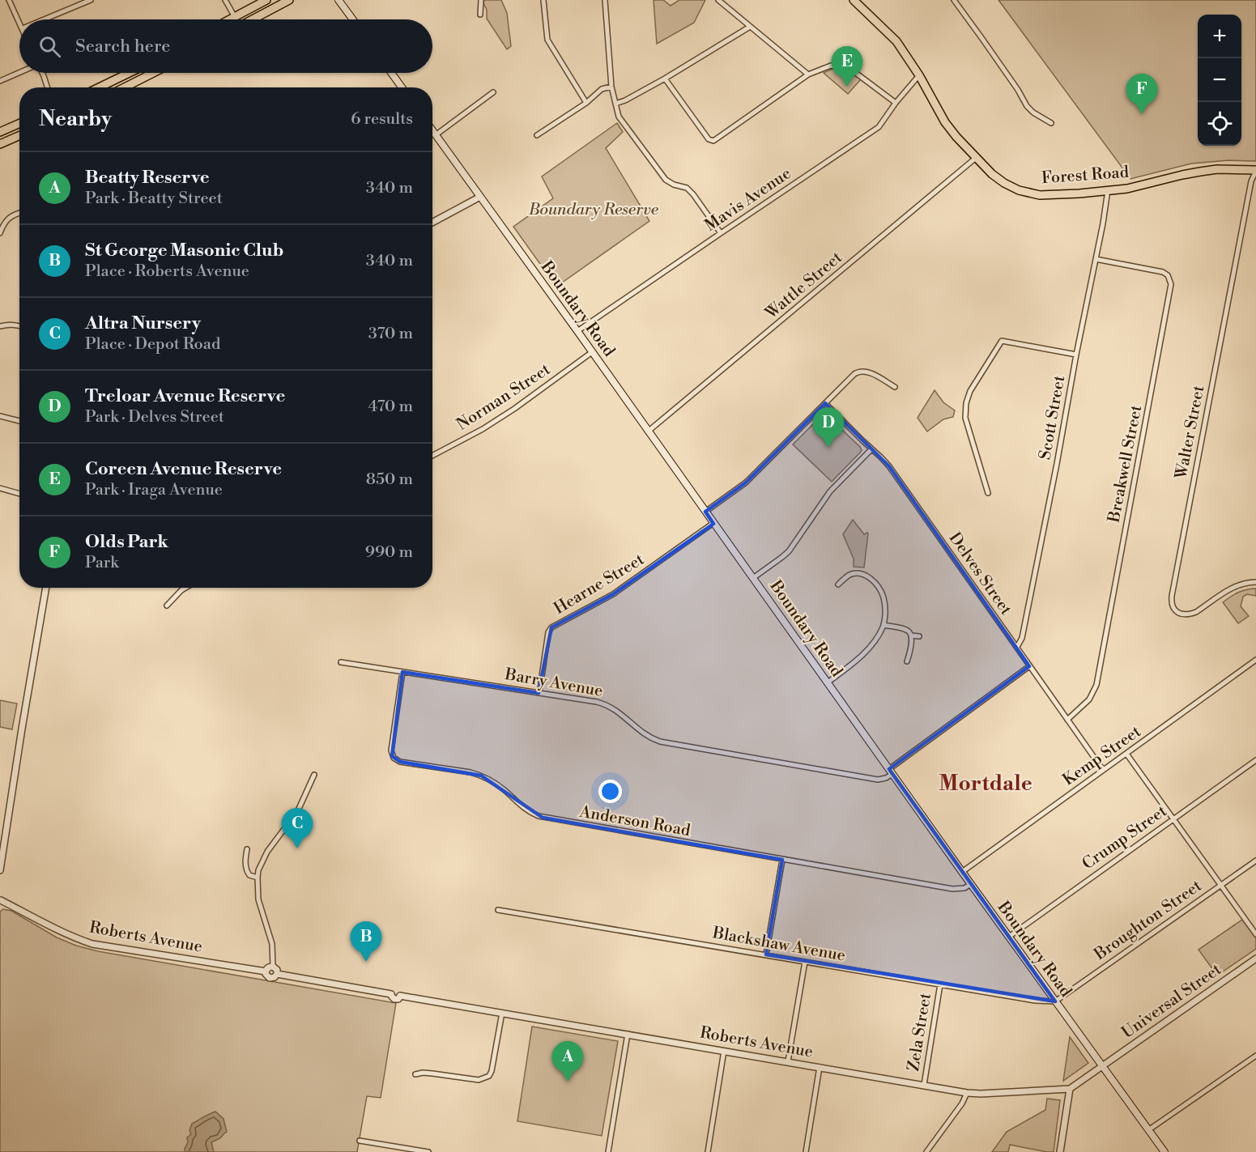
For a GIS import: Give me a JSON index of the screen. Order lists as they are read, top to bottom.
{
  "streets": {
    "main road": ["Forest Road", "Boundary Road"],
    "street": [
      "Mavis Avenue",
      "Wattle Street",
      "Norman Street",
      "Scott Street",
      "Walter Street",
      "Breakwell Street",
      "Delves Street",
      "Hearne Street",
      "Barry Avenue",
      "Kemp Street",
      "Anderson Road",
      "Crump Street",
      "Broughton Street",
      "Roberts Avenue",
      "Blackshaw Avenue",
      "Universal Street",
      "Zela Street"
    ]
  },
  "crossings": [
    ["Forest Road", "Mavis Avenue"],
    ["Forest Road", "Wattle Street"],
    ["Forest Road", "Scott Street"],
    ["Forest Road", "Walter Street"],
    ["Mavis Avenue", "Boundary Road"],
    ["Wattle Street", "Boundary Road"],
    ["Boundary Road", "Norman Street"],
    ["Boundary Road", "Hearne Street"],
    ["Boundary Road", "Barry Avenue"],
    ["Boundary Road", "Kemp Street"],
    ["Boundary Road", "Anderson Road"],
    ["Boundary Road", "Crump Street"],
    ["Boundary Road", "Broughton Street"],
    ["Boundary Road", "Blackshaw Avenue"],
    ["Boundary Road", "Universal Street"],
    ["Scott Street", "Breakwell Street"],
    ["Scott Street", "Delves Street"],
    ["Breakwell Street", "Delves Street"],
    ["Delves Street", "Kemp Street"],
    ["Hearne Street", "Barry Avenue"],
    ["Barry Avenue", "Anderson Road"],
    ["Broughton Street", "Blackshaw Avenue"],
    ["Roberts Avenue", "Zela Street"],
    ["Blackshaw Avenue", "Zela Street"]
  ],
  "districts": ["Mortdale"],
  "parks": ["Boundary Reserve"],
  "page": {
    "map_buttons": ["+", "−"],
    "search": "Search here",
    "pins": [
      "E",
      "F",
      "D",
      "C",
      "B",
      "A"
    ],
    "heading": ["Nearby", "6 results"],
    "list": [
      {
        "mark": "A",
        "name": "Beatty Reserve",
        "note": "Park · Beatty Street",
        "value": "340 m"
      },
      {
        "mark": "B",
        "name": "St George Masonic Club",
        "note": "Place · Roberts Avenue",
        "value": "340 m"
      },
      {
        "mark": "C",
        "name": "Altra Nursery",
        "note": "Place · Depot Road",
        "value": "370 m"
      },
      {
        "mark": "D",
        "name": "Treloar Avenue Reserve",
        "note": "Park · Delves Street",
        "value": "470 m"
      },
      {
        "mark": "E",
        "name": "Coreen Avenue Reserve",
        "note": "Park · Iraga Avenue",
        "value": "850 m"
      },
      {
        "mark": "F",
        "name": "Olds Park",
        "note": "Park",
        "value": "990 m"
      }
    ]
  }
}
